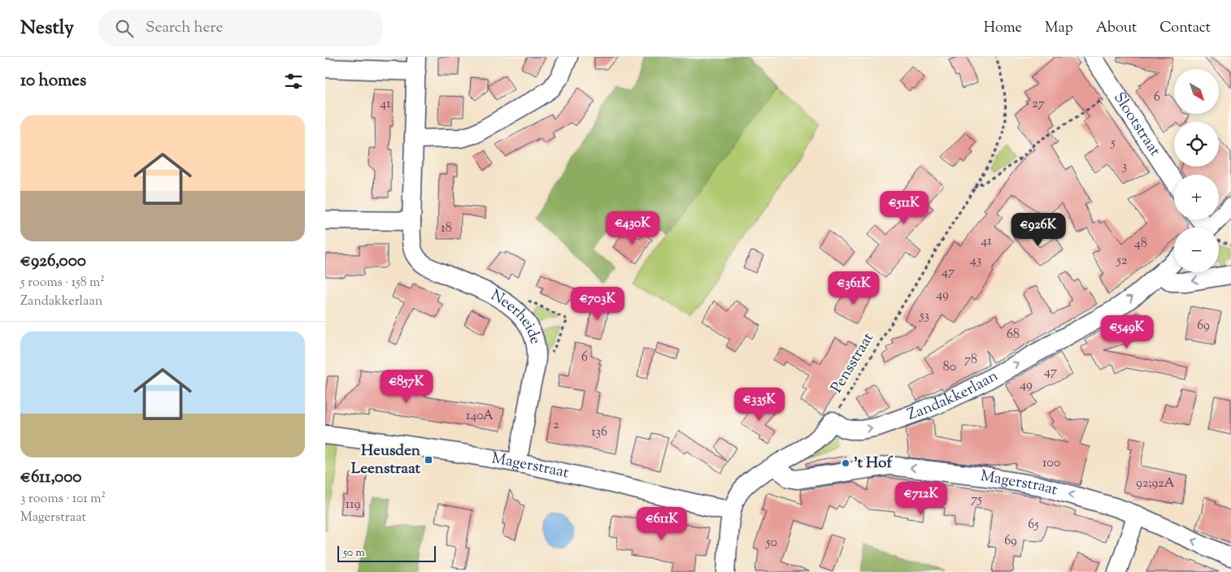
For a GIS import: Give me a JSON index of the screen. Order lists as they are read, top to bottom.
{
  "streets": {
    "street": [
      "Slootstraat",
      "Neerheide",
      "Zandakkerlaan",
      "Magerstraat"
    ],
    "path": ["Pensstraat"]
  },
  "crossings": [
    ["Neerheide", "Magerstraat"],
    ["Pensstraat", "Zandakkerlaan"]
  ],
  "one_way": ["Zandakkerlaan", "Magerstraat"],
  "places": {
    "transit": ["Heusden Leenstraat"],
    "other": ["'t Hof"]
  },
  "house_numbers": [
    "6",
    "41",
    "27",
    "5",
    "3",
    "18",
    "41",
    "48",
    "43",
    "52",
    "47",
    "49",
    "53",
    "69",
    "68",
    "6",
    "78",
    "80",
    "47",
    "49",
    "140A",
    "2",
    "136",
    "100",
    "92;92A",
    "75",
    "119",
    "65",
    "69",
    "50"
  ],
  "scale_bar": "50 m",
  "north": "bottom right",
  "page": {
    "header": "Nestly",
    "search": "Search here",
    "nav": [
      "Home",
      "Map",
      "About",
      "Contact"
    ],
    "heading": "10 homes",
    "map_buttons": ["+", "−"],
    "list": [
      {
        "name": "€926,000",
        "note": "5 rooms · 158 m² · Zandakkerlaan"
      },
      {
        "name": "€611,000",
        "note": "3 rooms · 101 m² · Magerstraat"
      }
    ],
    "price": [
      "€511K",
      "€430K",
      "€926K",
      "€361K",
      "€703K",
      "€549K",
      "€857K",
      "€335K",
      "€712K",
      "€611K"
    ],
    "scale": "50 m"
  }
}
